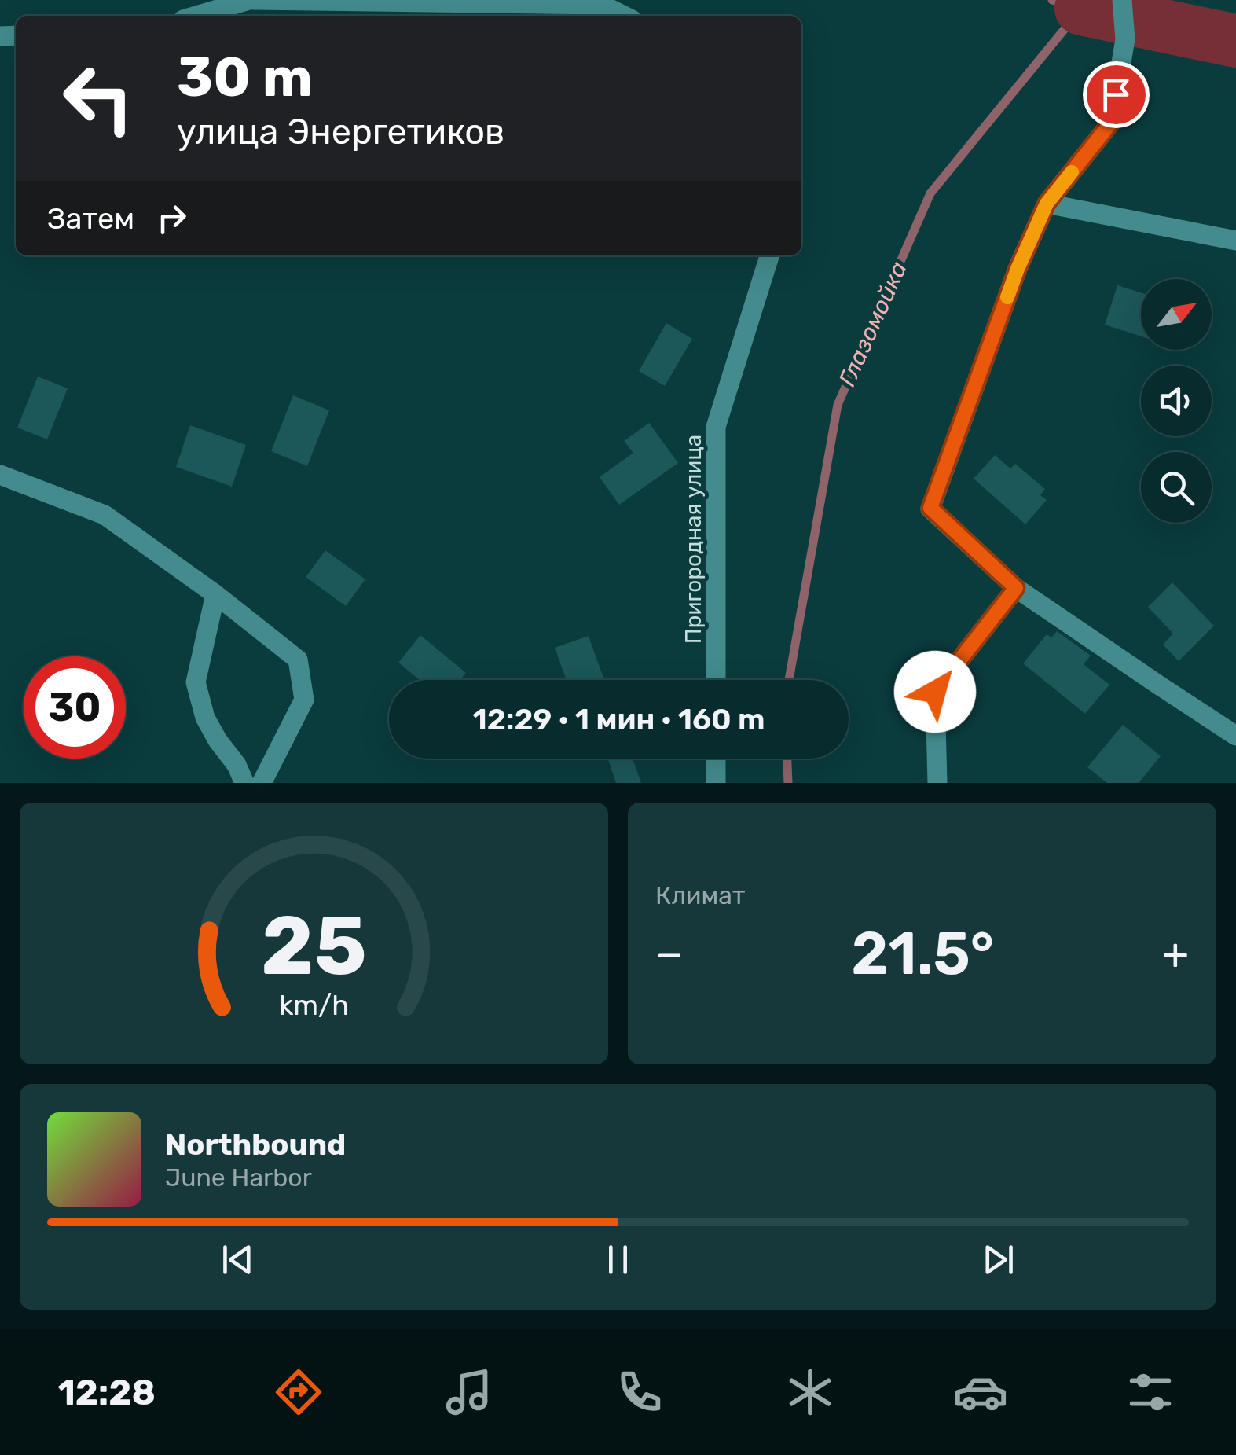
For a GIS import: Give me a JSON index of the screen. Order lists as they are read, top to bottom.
{
  "streets": {
    "street": ["Пригородная улица"]
  },
  "water": ["Глазомойка"],
  "north": "top right",
  "page": {
    "turn": ["30 m", "улица Энергетиков"],
    "then": "Затем",
    "limit": "30",
    "trip": "12:29 · 1 мин · 160 m",
    "tile": "Климат",
    "heat": ["−", "21.5°", "+"],
    "song": ["Northbound", "June Harbor"],
    "tabs": "12:28",
    "gauge": ["25", "km/h"]
  }
}
